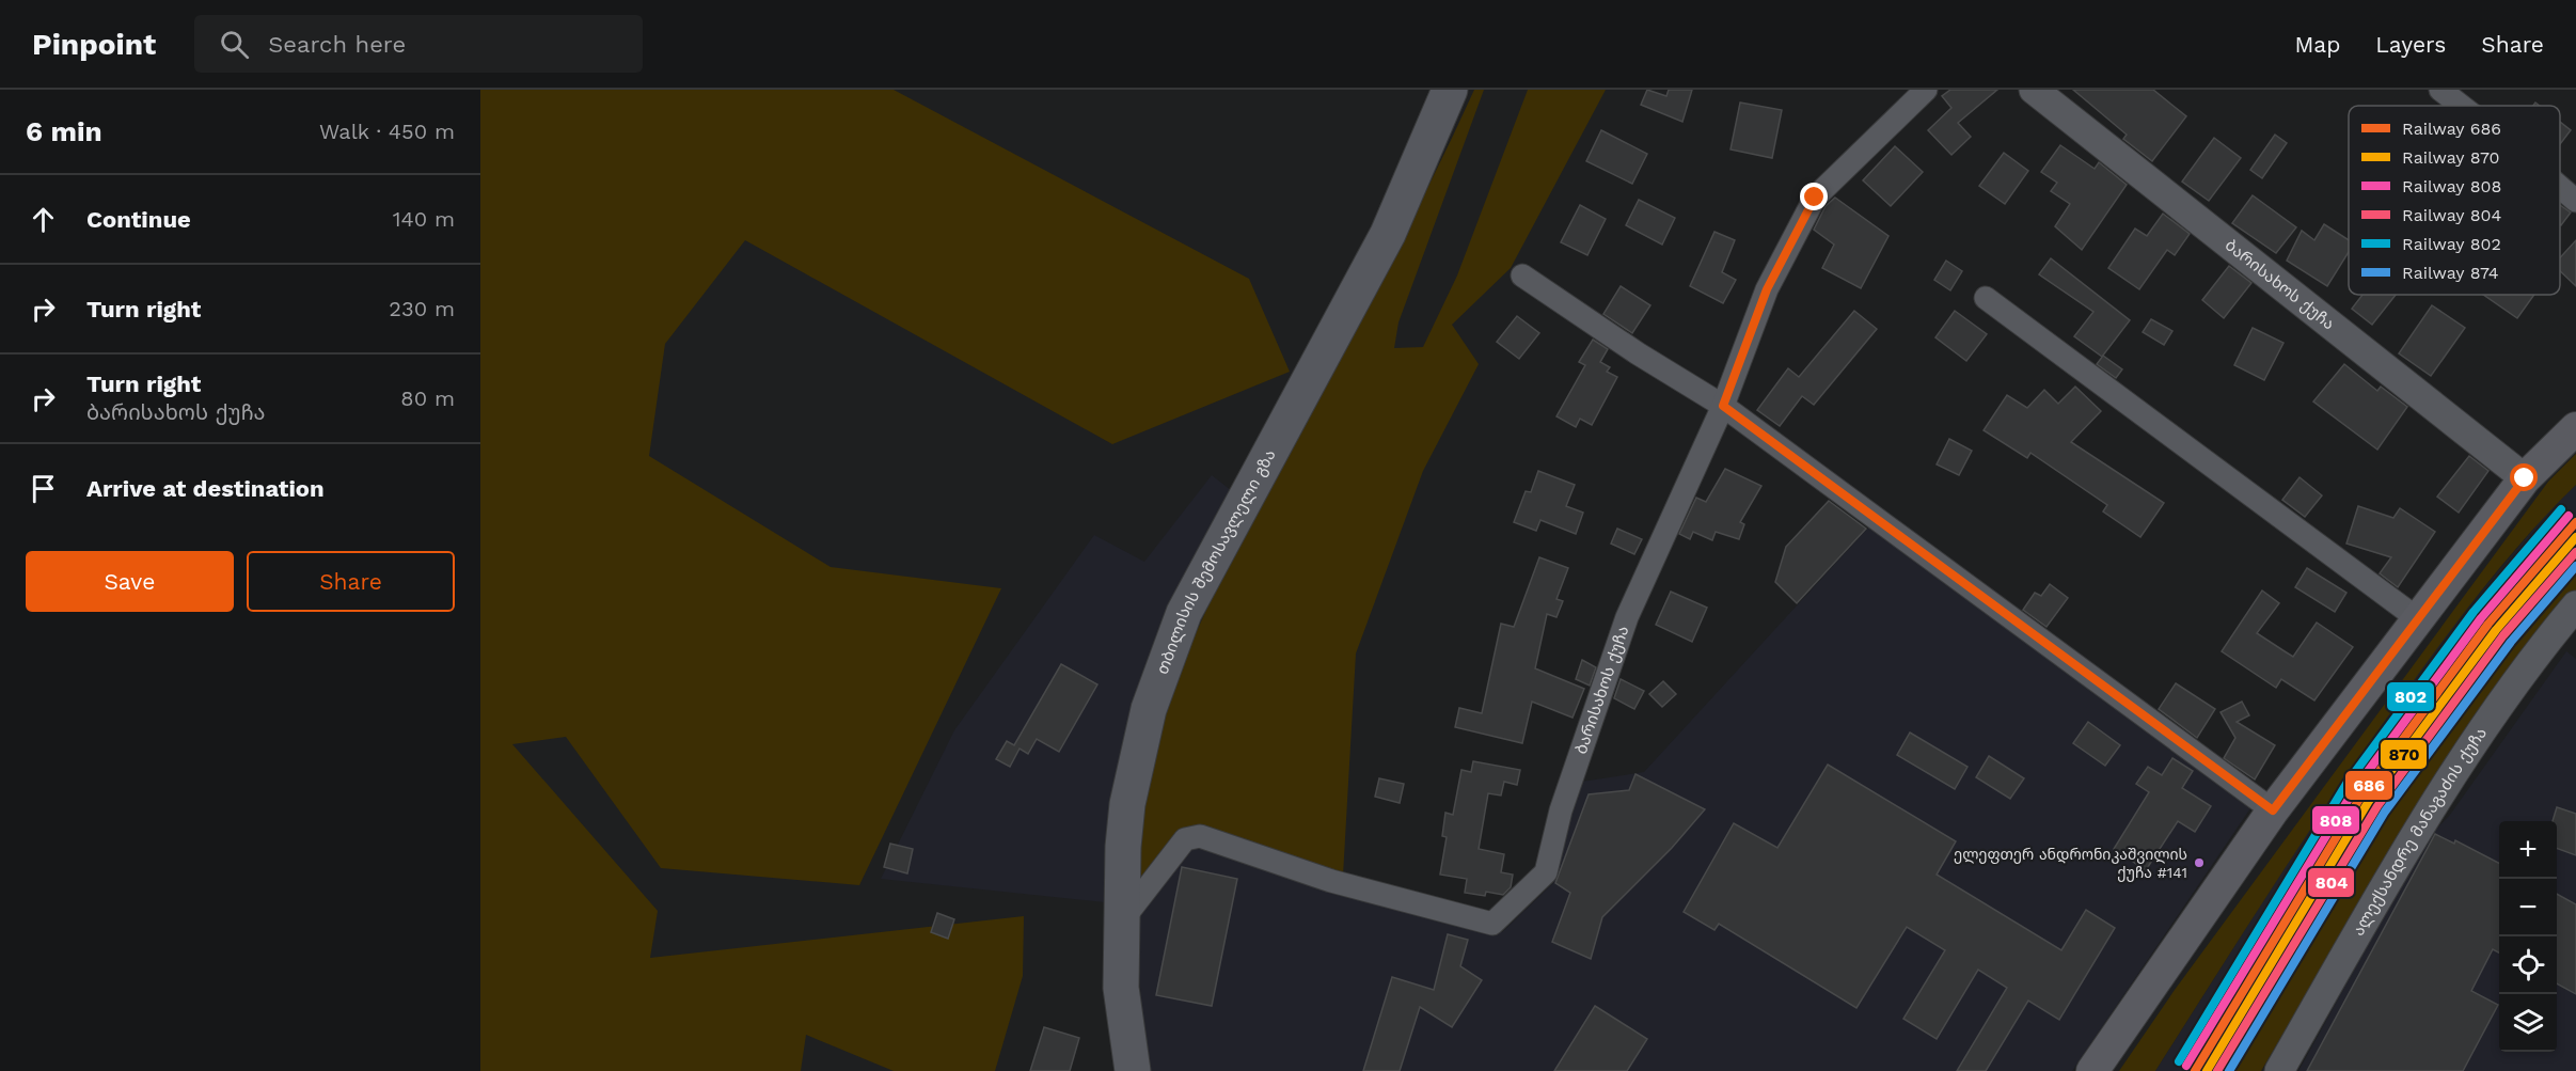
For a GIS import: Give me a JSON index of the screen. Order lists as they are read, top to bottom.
{
  "streets": {
    "highway": ["თბილისის შემოსავლელი გზა"],
    "street": ["ბარისახოს ქუჩა", "ალექსანდრე მანაგაძის ქუჩა"]
  },
  "crossings": [
    ["ბარისახოს ქუჩა", "თბილისის შემოსავლელი გზა"]
  ],
  "places": ["ელეფთერ ანდრონიკაშვილის ქუჩა #141"],
  "lines": [
    "rail line 802",
    "rail line 808",
    "rail line 686",
    "rail line 870",
    "rail line 804",
    "rail line 874"
  ],
  "legend": [
    "Railway 686",
    "Railway 870",
    "Railway 808",
    "Railway 804",
    "Railway 802",
    "Railway 874"
  ],
  "page": {
    "header": "Pinpoint",
    "search": "Search here",
    "nav": ["Map", "Layers", "Share"],
    "heading": ["6 min", "Walk · 450 m"],
    "list": [
      ["Continue", "140 m"],
      ["Turn right", "230 m"],
      ["Turn right", "ბარისახოს ქუჩა", "80 m"],
      "Arrive at destination"
    ],
    "buttons": ["Save", "Share"],
    "map_buttons": ["+", "−"]
  }
}
